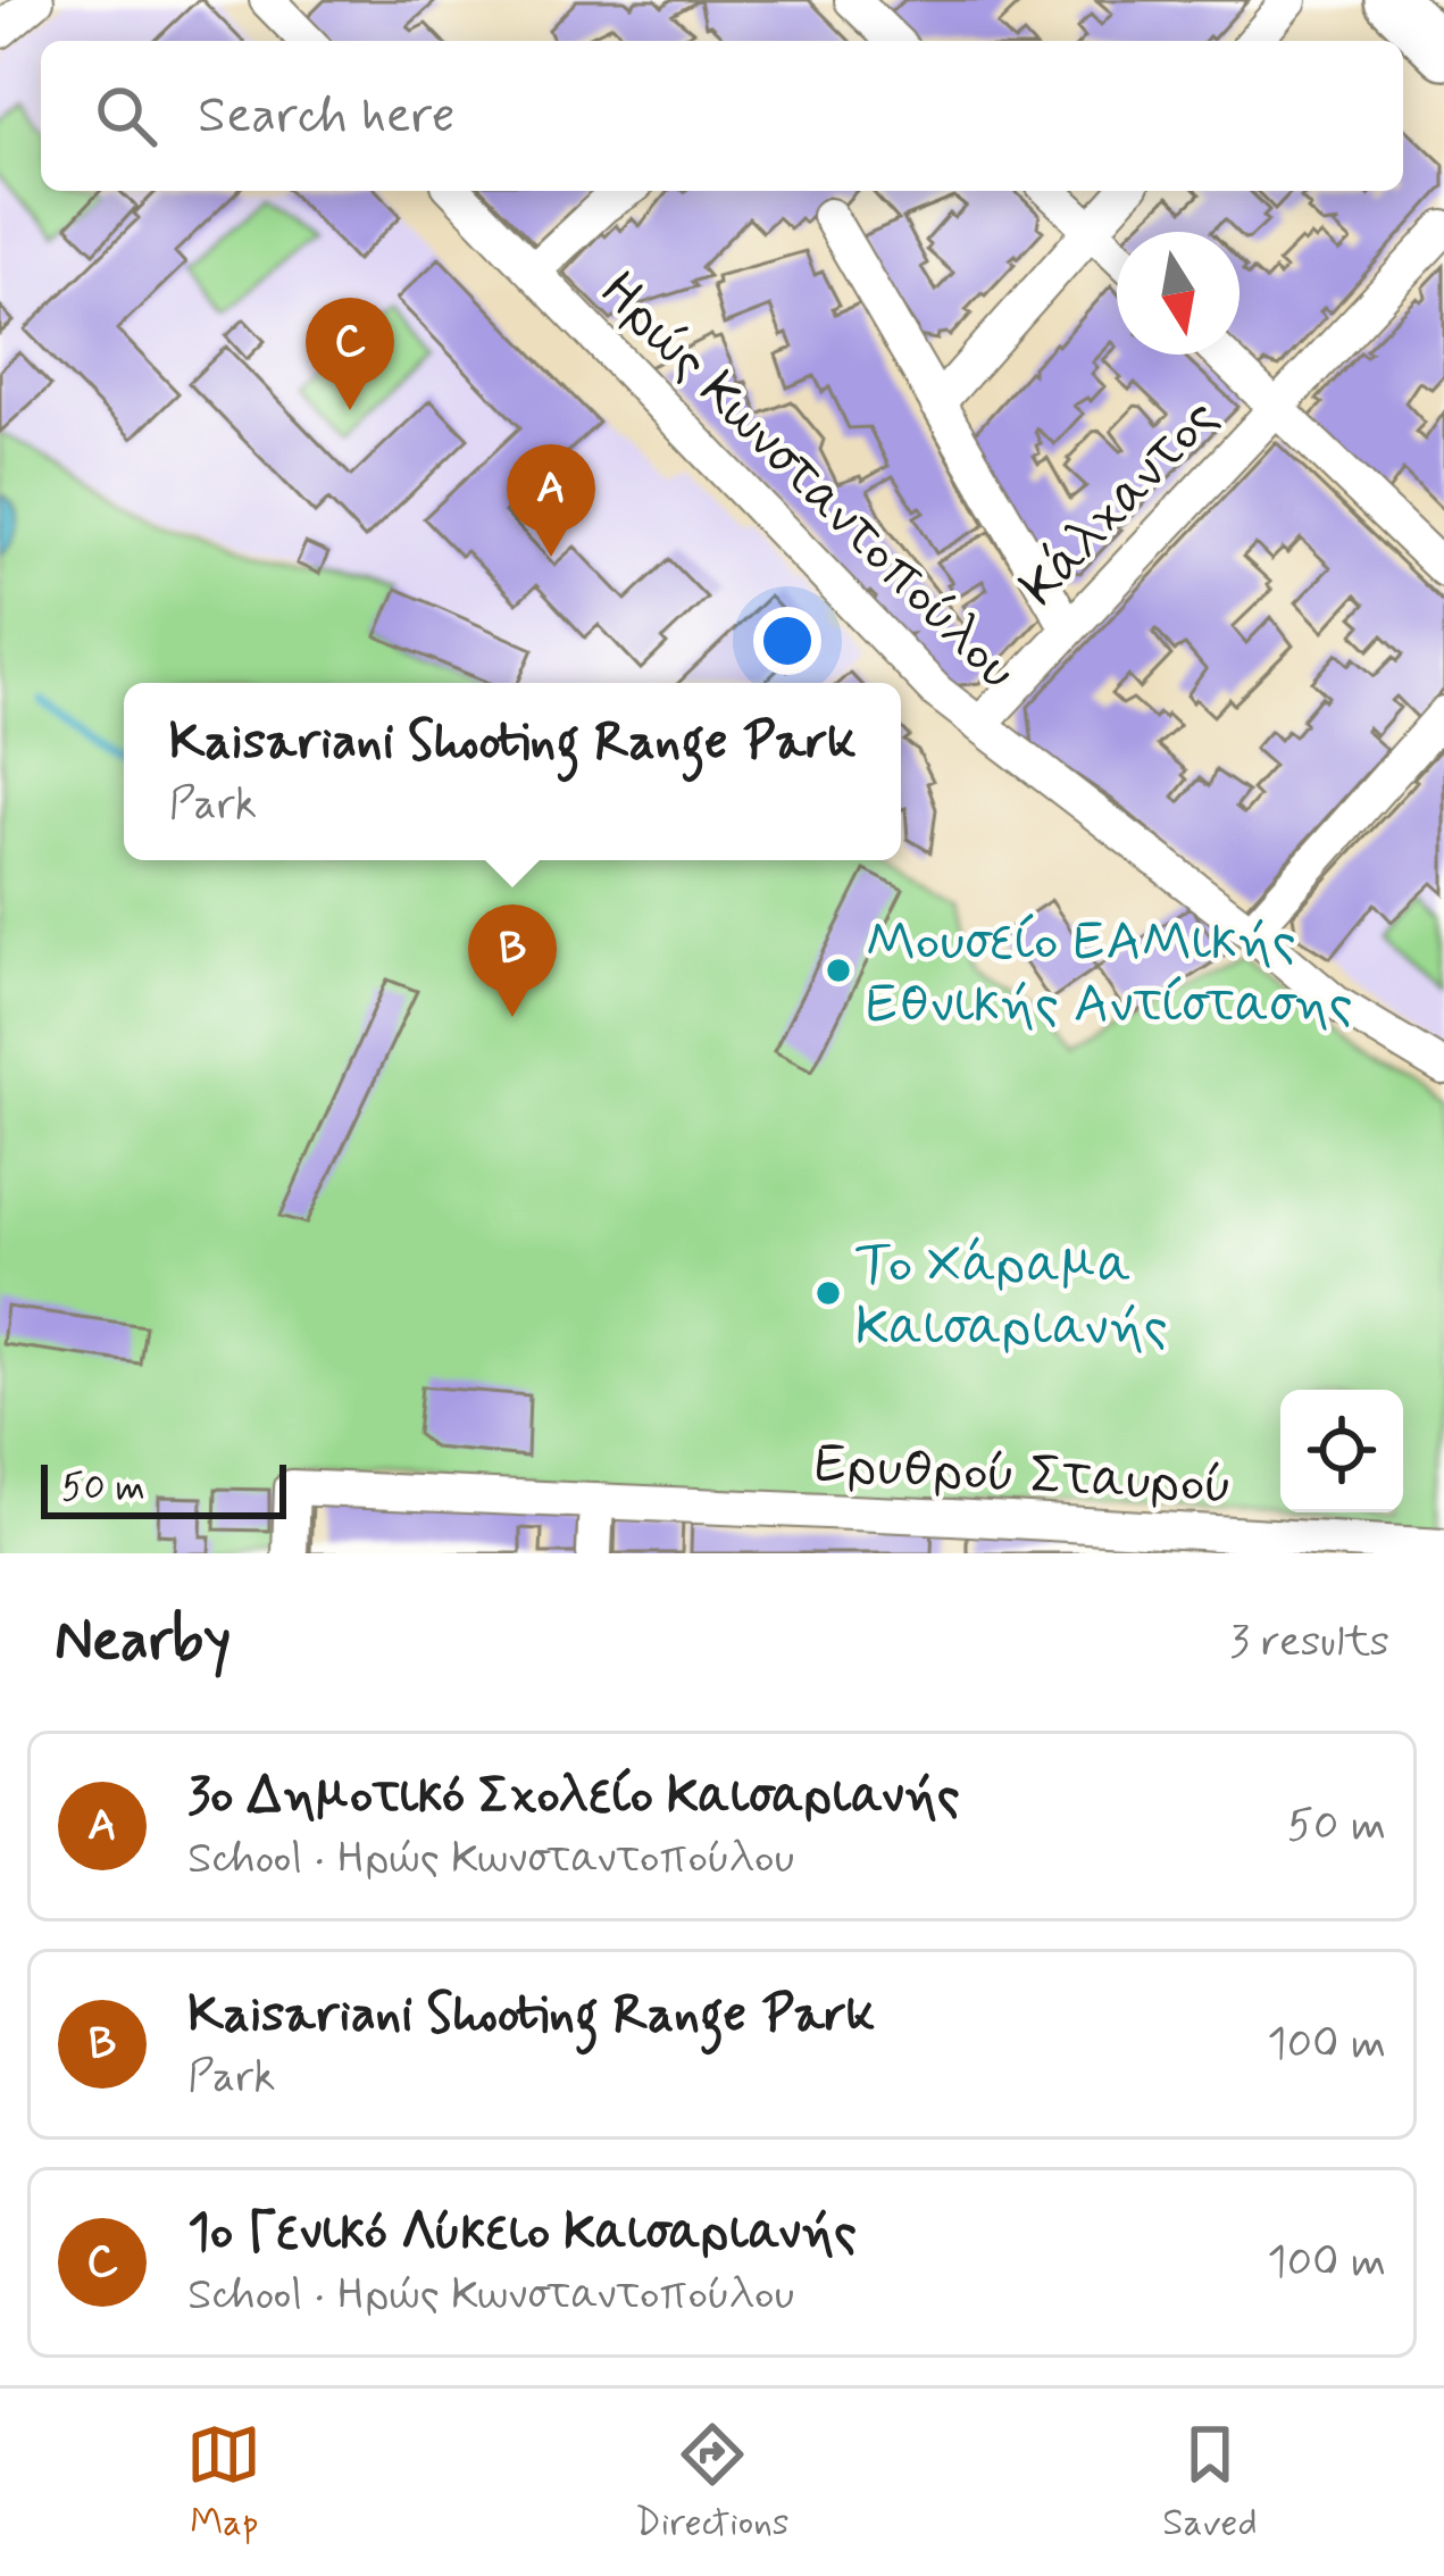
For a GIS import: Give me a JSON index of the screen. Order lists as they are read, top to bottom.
{
  "streets": {
    "street": ["Ηρώς Κωνσταντοπούλου", "Κάλχαντος", "Ερυθρού Σταυρού"]
  },
  "crossings": [
    ["Ηρώς Κωνσταντοπούλου", "Κάλχαντος"]
  ],
  "places": ["Μουσείο ΕΑΜικής Εθνικής Αντίστασης", "Το Χάραμα Καισαριανής"],
  "scale_bar": "50 m",
  "north": "bottom",
  "page": {
    "search": "Search here",
    "pins": ["C", "A", "B"],
    "popup": ["Kaisariani Shooting Range Park", "Park"],
    "scale": "50 m",
    "heading": ["Nearby", "3 results"],
    "list": [
      {
        "mark": "A",
        "name": "3ο Δημοτικό Σχολείο Καισαριανής",
        "note": "School · Ηρώς Κωνσταντοπούλου",
        "value": "50 m"
      },
      {
        "mark": "B",
        "name": "Kaisariani Shooting Range Park",
        "note": "Park",
        "value": "100 m"
      },
      {
        "mark": "C",
        "name": "1ο Γενικό Λύκειο Καισαριανής",
        "note": "School · Ηρώς Κωνσταντοπούλου",
        "value": "100 m"
      }
    ],
    "nav": ["Map", "Directions", "Saved"]
  }
}
